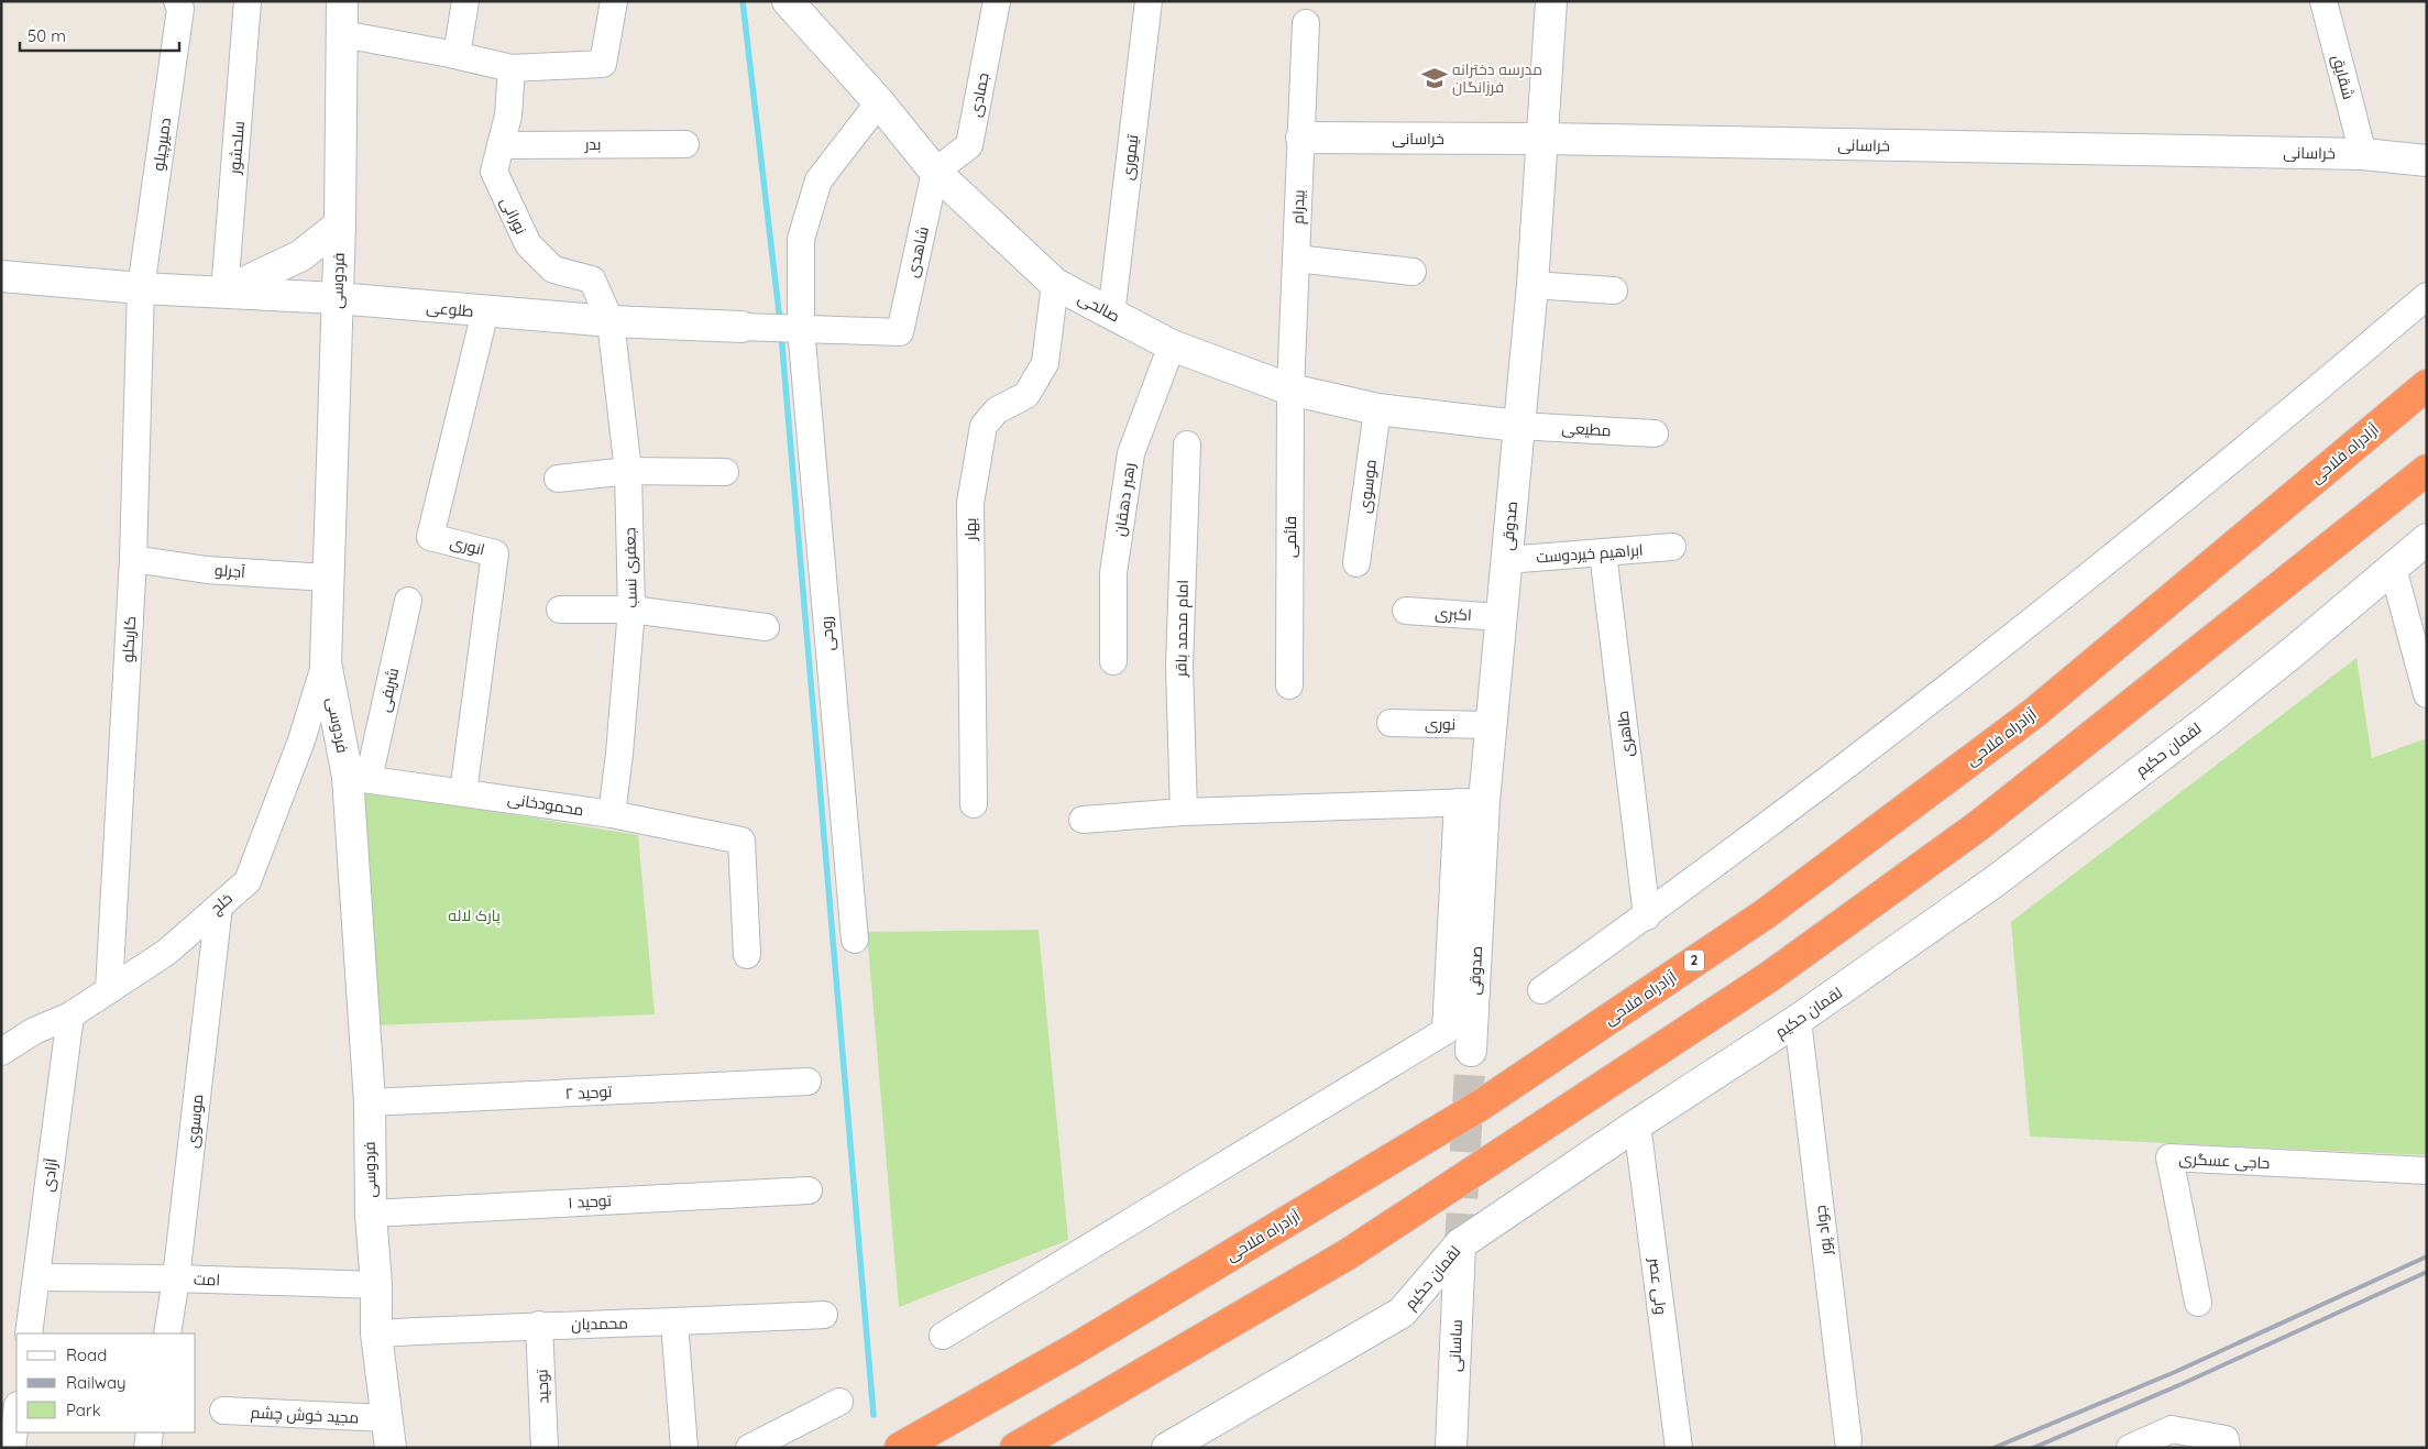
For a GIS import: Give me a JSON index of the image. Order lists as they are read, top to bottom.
{
  "streets": {
    "highway": ["آزادراه فلاحی", "2"],
    "street": [
      "شقایق",
      "جمادی",
      "خراسانی",
      "دمیرچیلو",
      "بدر",
      "سلحشور",
      "تیموری",
      "بیدرام",
      "نورانی",
      "شاهدی",
      "فردوسی",
      "صالحی",
      "طلوعی",
      "مطیعی",
      "موسوی",
      "رهبر دهقان",
      "صدوقی",
      "بهار",
      "قائمی",
      "انوری",
      "ابراهیم خیردوست",
      "جعفری نسب",
      "آجرلو",
      "اکبری",
      "امام محمد باقر",
      "روحی",
      "کاریکلو",
      "شریفی",
      "نوری",
      "طاهری",
      "لقمان حکیم",
      "محمودخانی",
      "خلج",
      "توحید ۲",
      "حاجی عسگری",
      "آزادی",
      "توحید ۱",
      "جواد پور",
      "امت",
      "ولی عصر",
      "محمدیان",
      "ساسانی",
      "توحید",
      "مجید خوش چشم"
    ]
  },
  "crossings": [
    ["شقایق", "خراسانی"],
    ["جمادی", "شاهدی"],
    ["جمادی", "صالحی"],
    ["خراسانی", "بیدرام"],
    ["خراسانی", "صدوقی"],
    ["دمیرچیلو", "طلوعی"],
    ["دمیرچیلو", "کاریکلو"],
    ["بدر", "نورانی"],
    ["سلحشور", "طلوعی"],
    ["تیموری", "صالحی"],
    ["بیدرام", "صالحی"],
    ["بیدرام", "قائمی"],
    ["نورانی", "طلوعی"],
    ["نورانی", "جعفری نسب"],
    ["شاهدی", "صالحی"],
    ["شاهدی", "طلوعی"],
    ["فردوسی", "طلوعی"],
    ["فردوسی", "آجرلو"],
    ["فردوسی", "شریفی"],
    ["فردوسی", "محمودخانی"],
    ["فردوسی", "خلج"],
    ["فردوسی", "توحید ۲"],
    ["فردوسی", "توحید ۱"],
    ["فردوسی", "امت"],
    ["فردوسی", "محمدیان"],
    ["فردوسی", "مجید خوش چشم"],
    ["صالحی", "مطیعی"],
    ["صالحی", "موسوی"],
    ["صالحی", "رهبر دهقان"],
    ["صالحی", "صدوقی"],
    ["صالحی", "بهار"],
    ["صالحی", "قائمی"],
    ["صالحی", "روحی"],
    ["طلوعی", "انوری"],
    ["طلوعی", "جعفری نسب"],
    ["طلوعی", "روحی"],
    ["طلوعی", "کاریکلو"],
    ["مطیعی", "صدوقی"],
    ["موسوی", "خلج"],
    ["موسوی", "امت"],
    ["صدوقی", "ابراهیم خیردوست"],
    ["صدوقی", "اکبری"],
    ["صدوقی", "نوری"],
    ["انوری", "محمودخانی"],
    ["ابراهیم خیردوست", "طاهری"],
    ["جعفری نسب", "محمودخانی"],
    ["آجرلو", "کاریکلو"],
    ["کاریکلو", "خلج"],
    ["شریفی", "محمودخانی"],
    ["لقمان حکیم", "جواد پور"],
    ["لقمان حکیم", "ولی عصر"],
    ["لقمان حکیم", "ساسانی"],
    ["خلج", "آزادی"],
    ["آزادی", "امت"],
    ["محمدیان", "توحید"]
  ],
  "parks": ["پارک لاله"],
  "places": {
    "school or university": ["مدرسه دخترانه فرزانگان"]
  },
  "legend": ["Road", "Railway", "Park"],
  "scale_bar": "50 m"
}
